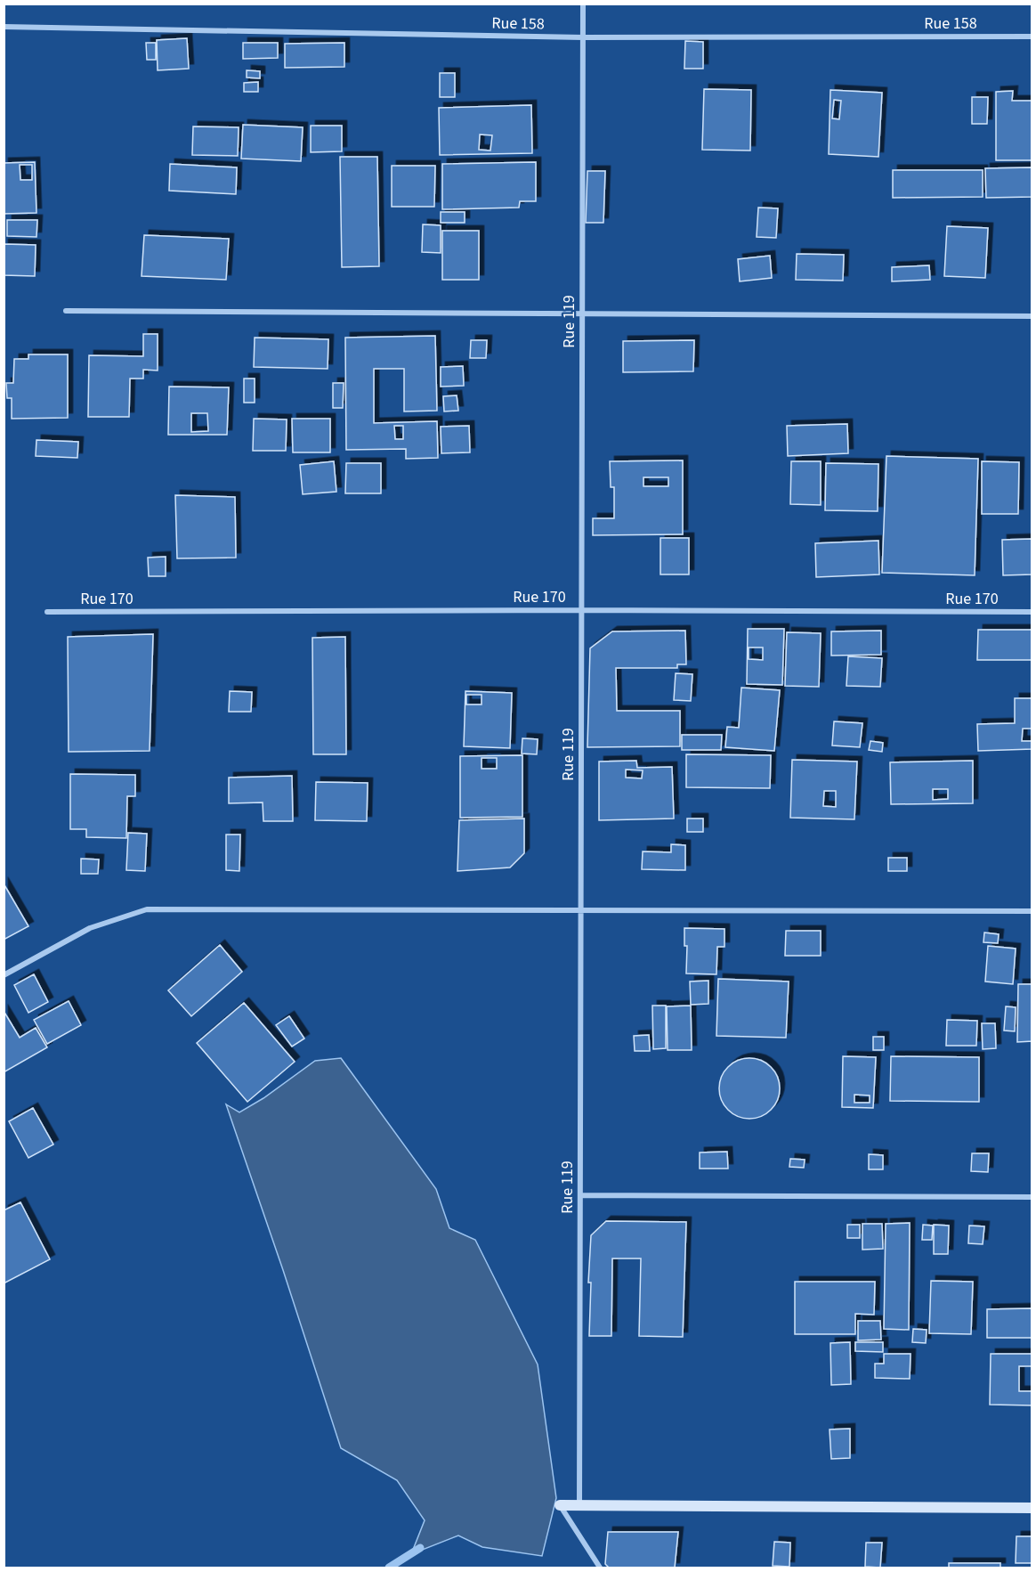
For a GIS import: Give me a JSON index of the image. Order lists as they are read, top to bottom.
{
  "streets": {
    "street": ["Rue 158", "Rue 119", "Rue 170"]
  },
  "crossings": [
    ["Rue 158", "Rue 119"],
    ["Rue 119", "Rue 170"]
  ]
}
